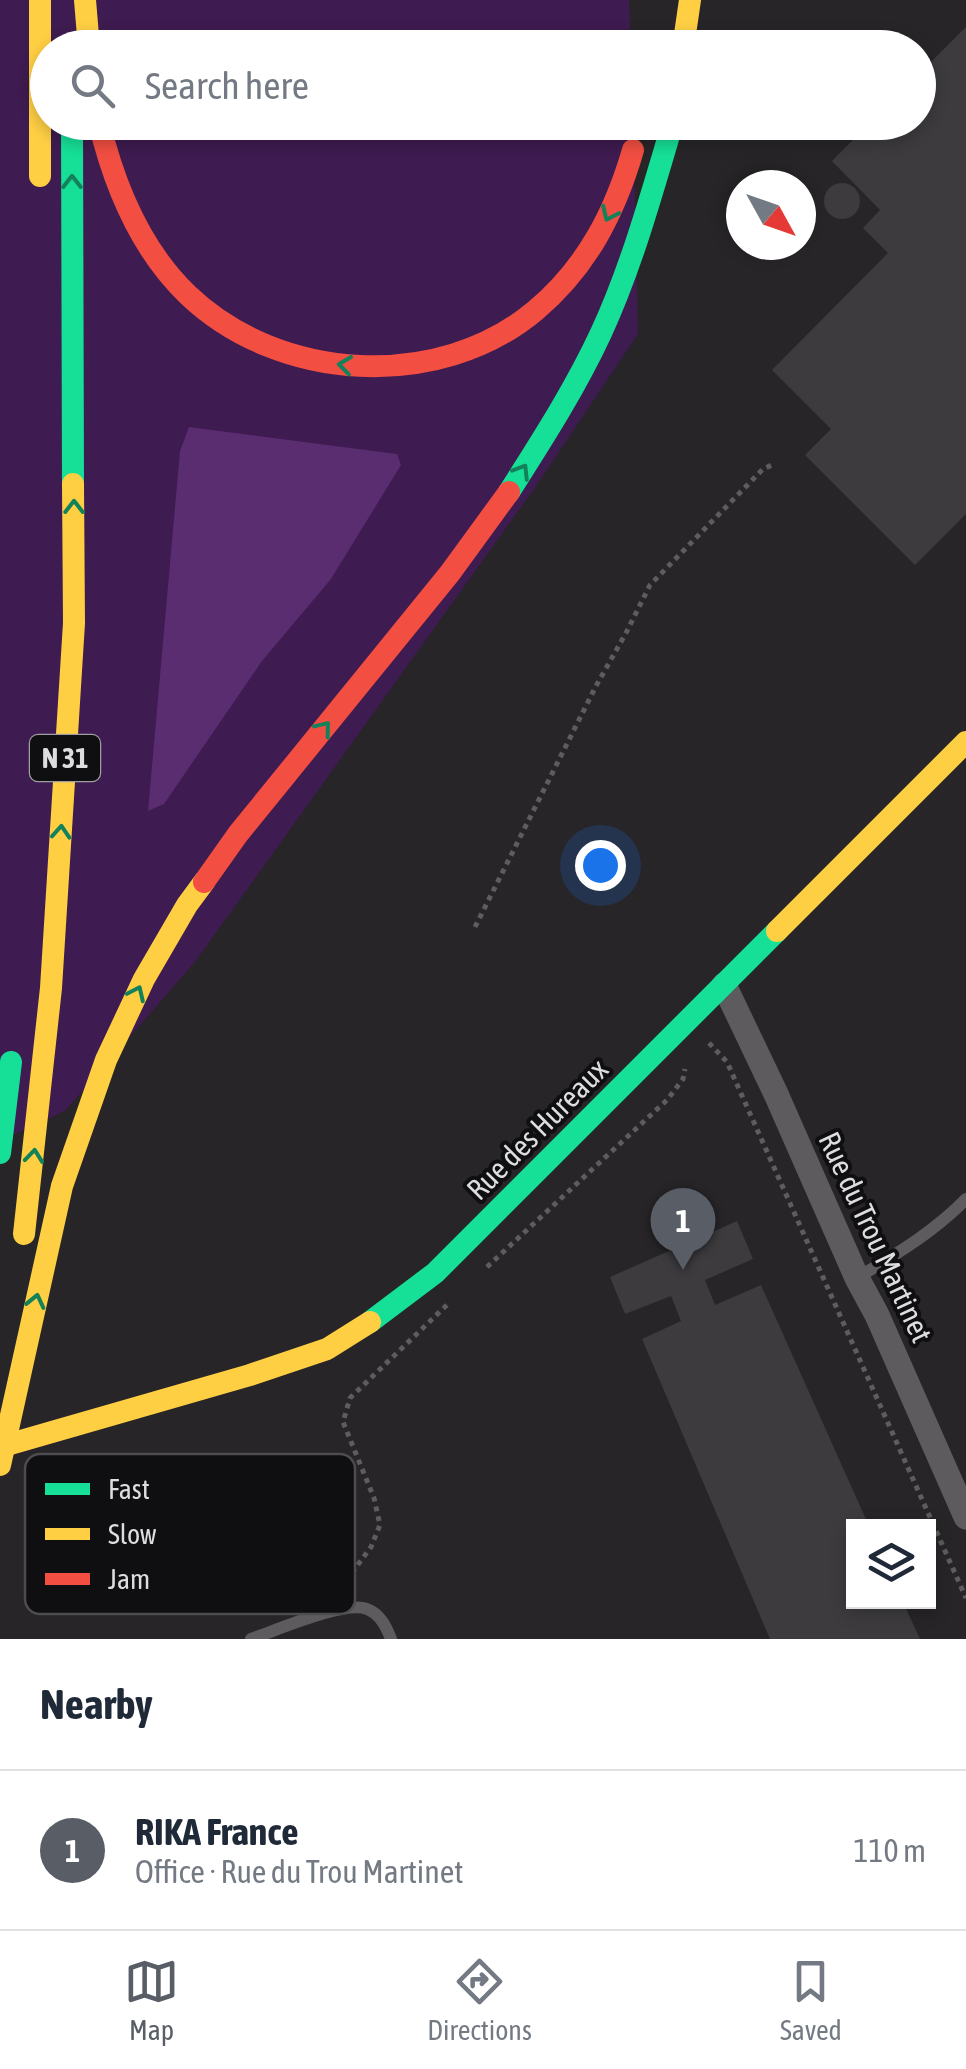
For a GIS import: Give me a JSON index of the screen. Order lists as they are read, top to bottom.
{
  "streets": {
    "main road": ["N 31", "Rue des Hureaux"],
    "street": ["Rue du Trou Martinet"]
  },
  "crossings": [
    ["Rue des Hureaux", "Rue du Trou Martinet"]
  ],
  "legend": ["Fast", "Slow", "Jam"],
  "north": "bottom right",
  "page": {
    "search": "Search here",
    "pins": "1",
    "heading": "Nearby",
    "list": [
      {
        "mark": "1",
        "name": "RIKA France",
        "note": "Office · Rue du Trou Martinet",
        "value": "110 m"
      }
    ],
    "nav": ["Map", "Directions", "Saved"]
  }
}
